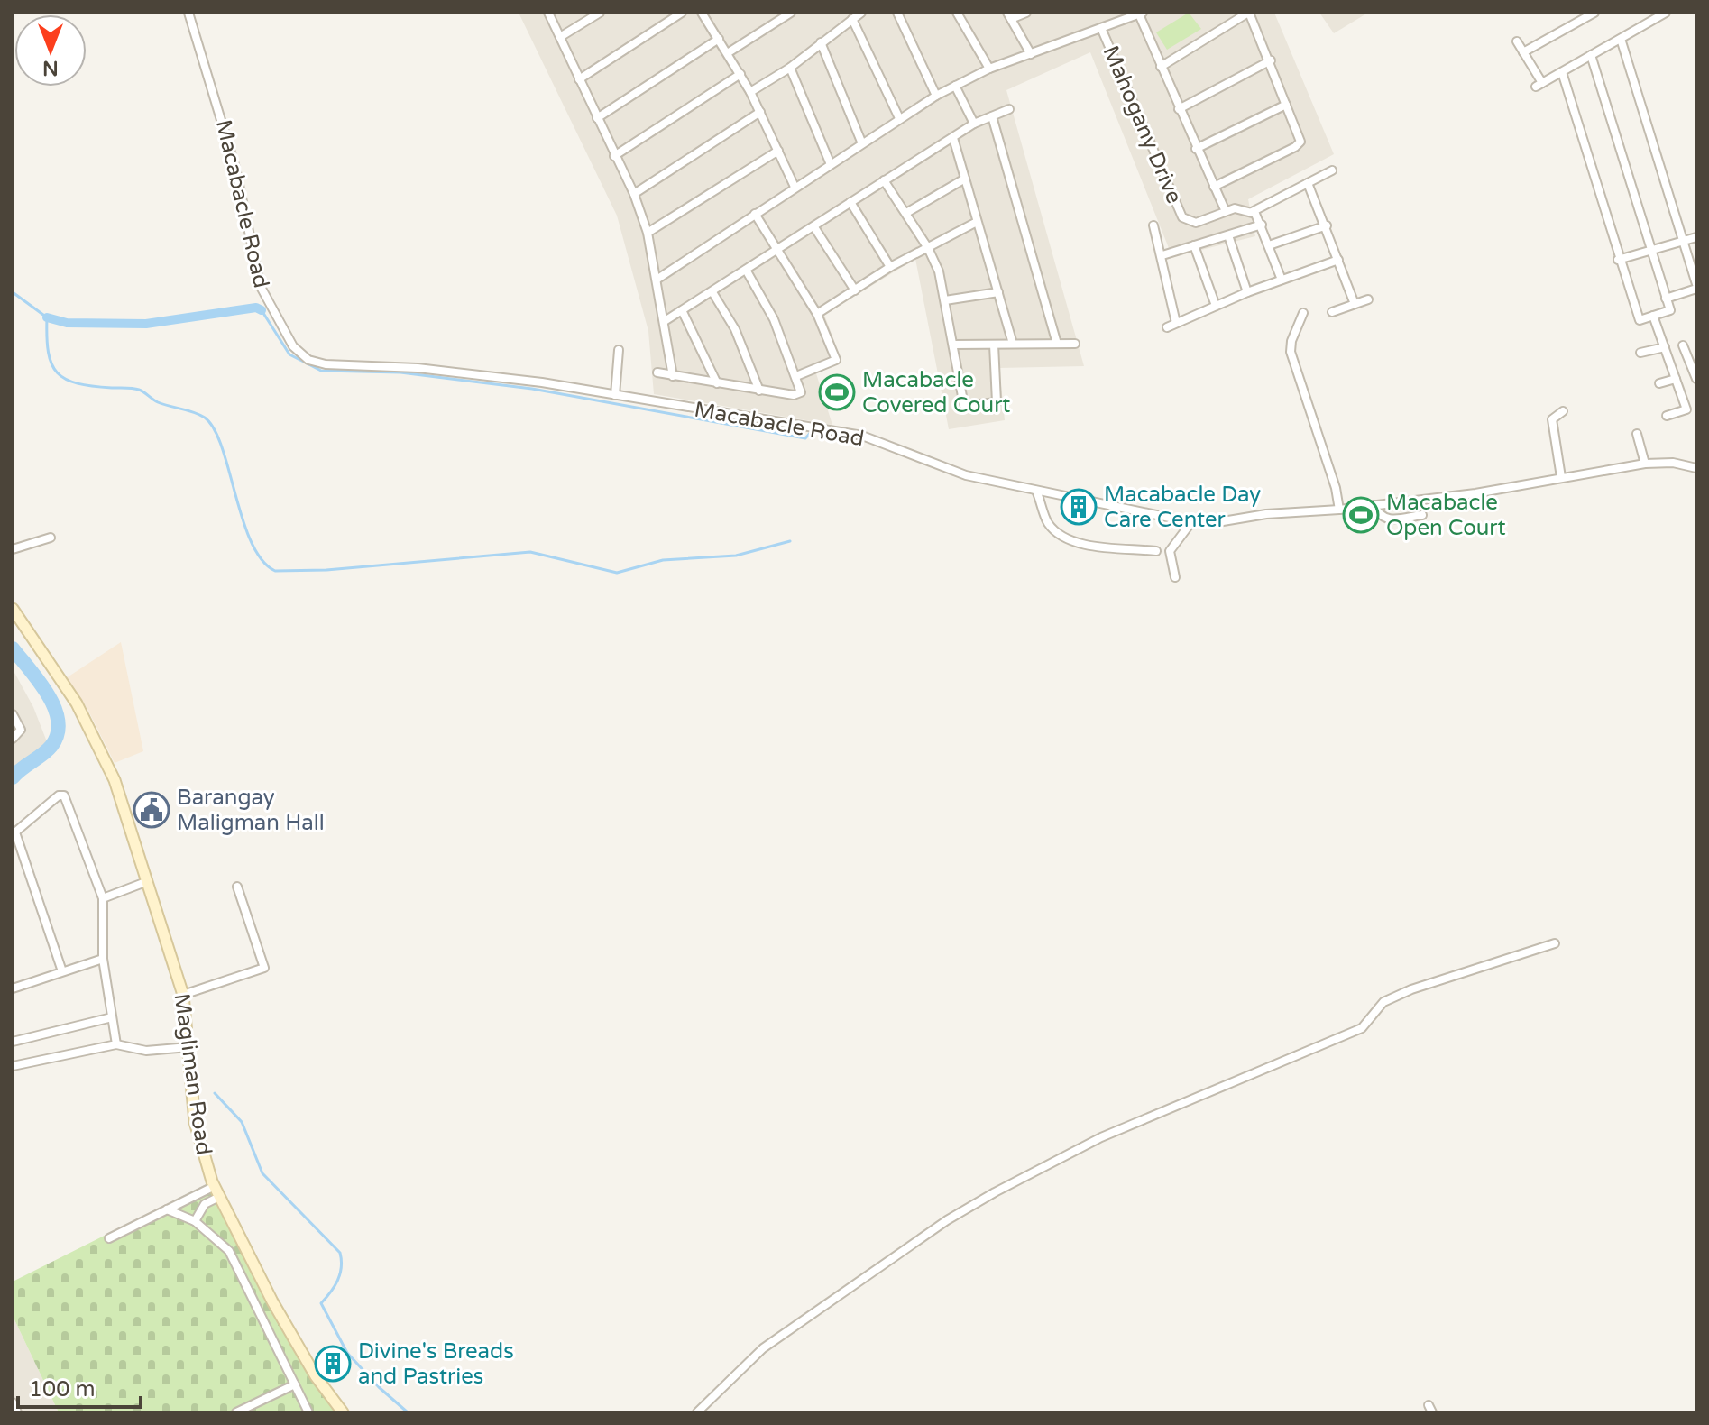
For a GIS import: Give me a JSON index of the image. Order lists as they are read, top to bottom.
{
  "streets": {
    "street": ["Mahogany Drive", "Macabacle Road", "Magliman Road"]
  },
  "places": {
    "sports": ["Macabacle Covered Court", "Macabacle Open Court"],
    "building": ["Macabacle Day Care Center", "Divine's Breads and Pastries"],
    "public building": ["Barangay Maligman Hall"]
  },
  "scale_bar": "100 m",
  "north": "bottom"
}
